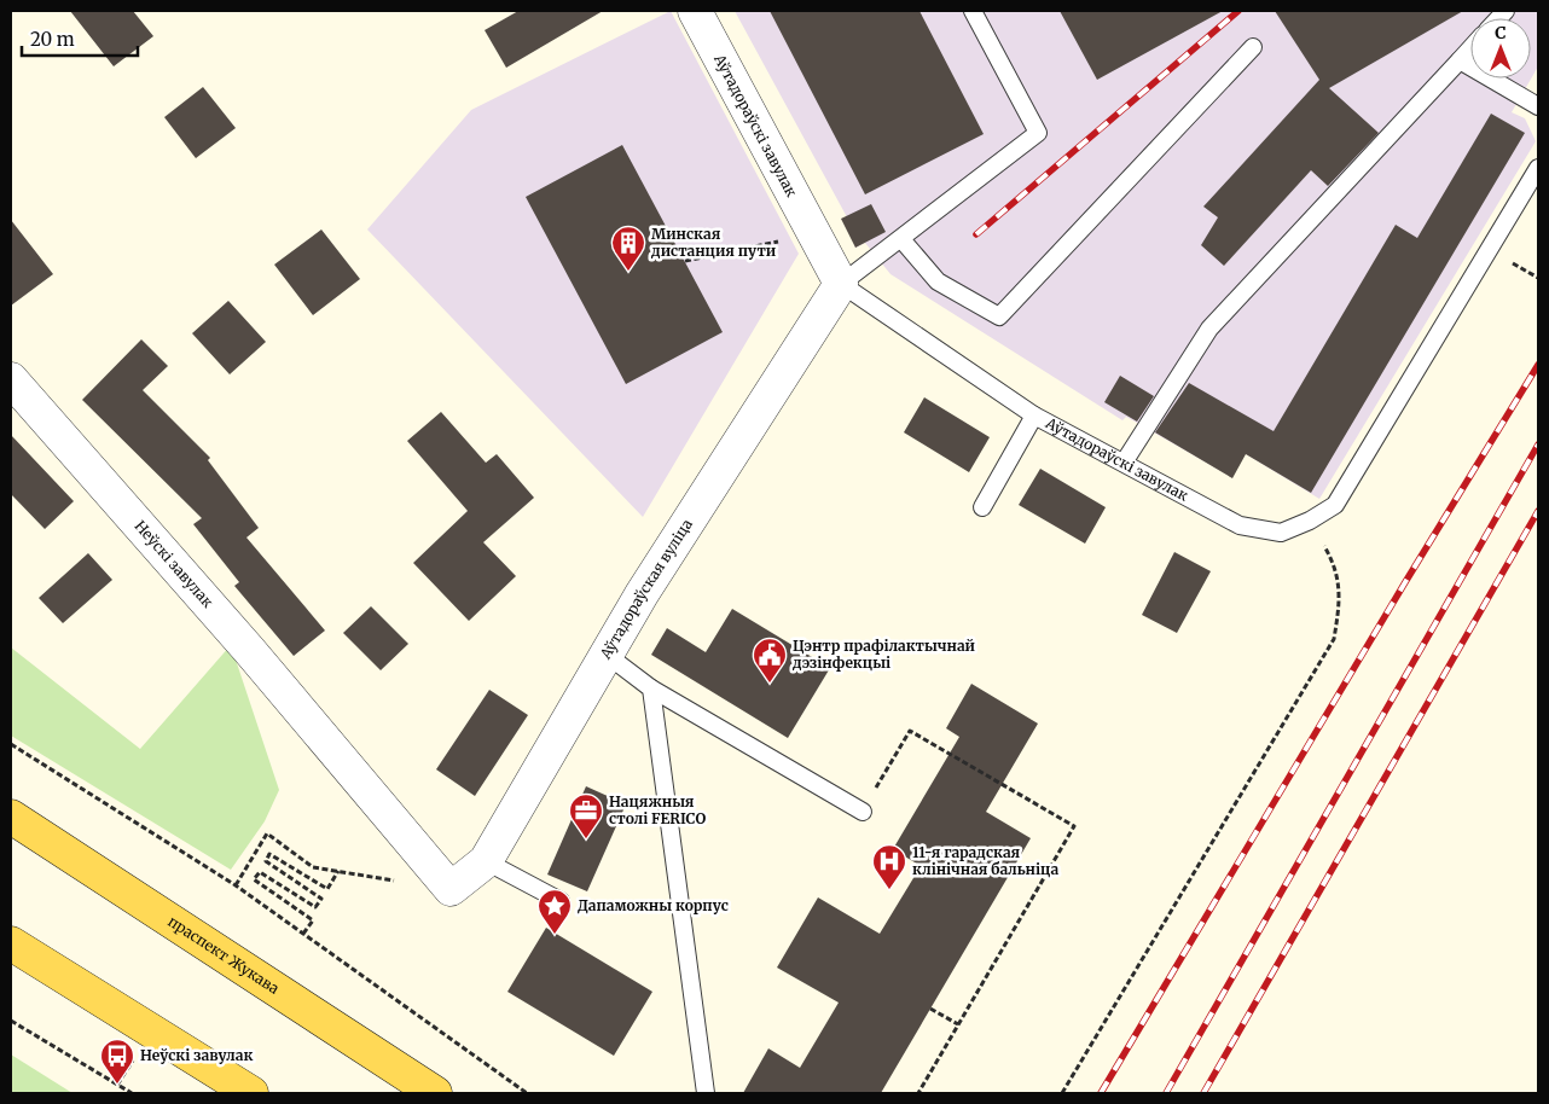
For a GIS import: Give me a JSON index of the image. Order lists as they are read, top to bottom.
{
  "streets": {
    "main road": ["праспект Жукава"],
    "street": ["Аўтадораўскі завулак", "Неўскі завулак", "Аўтадораўская вуліца"]
  },
  "crossings": [
    ["Аўтадораўскі завулак", "Аўтадораўская вуліца"],
    ["Неўскі завулак", "Аўтадораўская вуліца"]
  ],
  "places": {
    "building": ["Минская дистанция пути"],
    "public building": ["Цэнтр прафілактычнай дэзінфекцыі"],
    "office": ["Нацяжныя столі FERICO"],
    "hospital": ["11-я гарадская клінічная бальніца"],
    "place": ["Дапаможны корпус"],
    "bus stop": ["Неўскі завулак"]
  },
  "scale_bar": "20 m",
  "north": "top"
}
